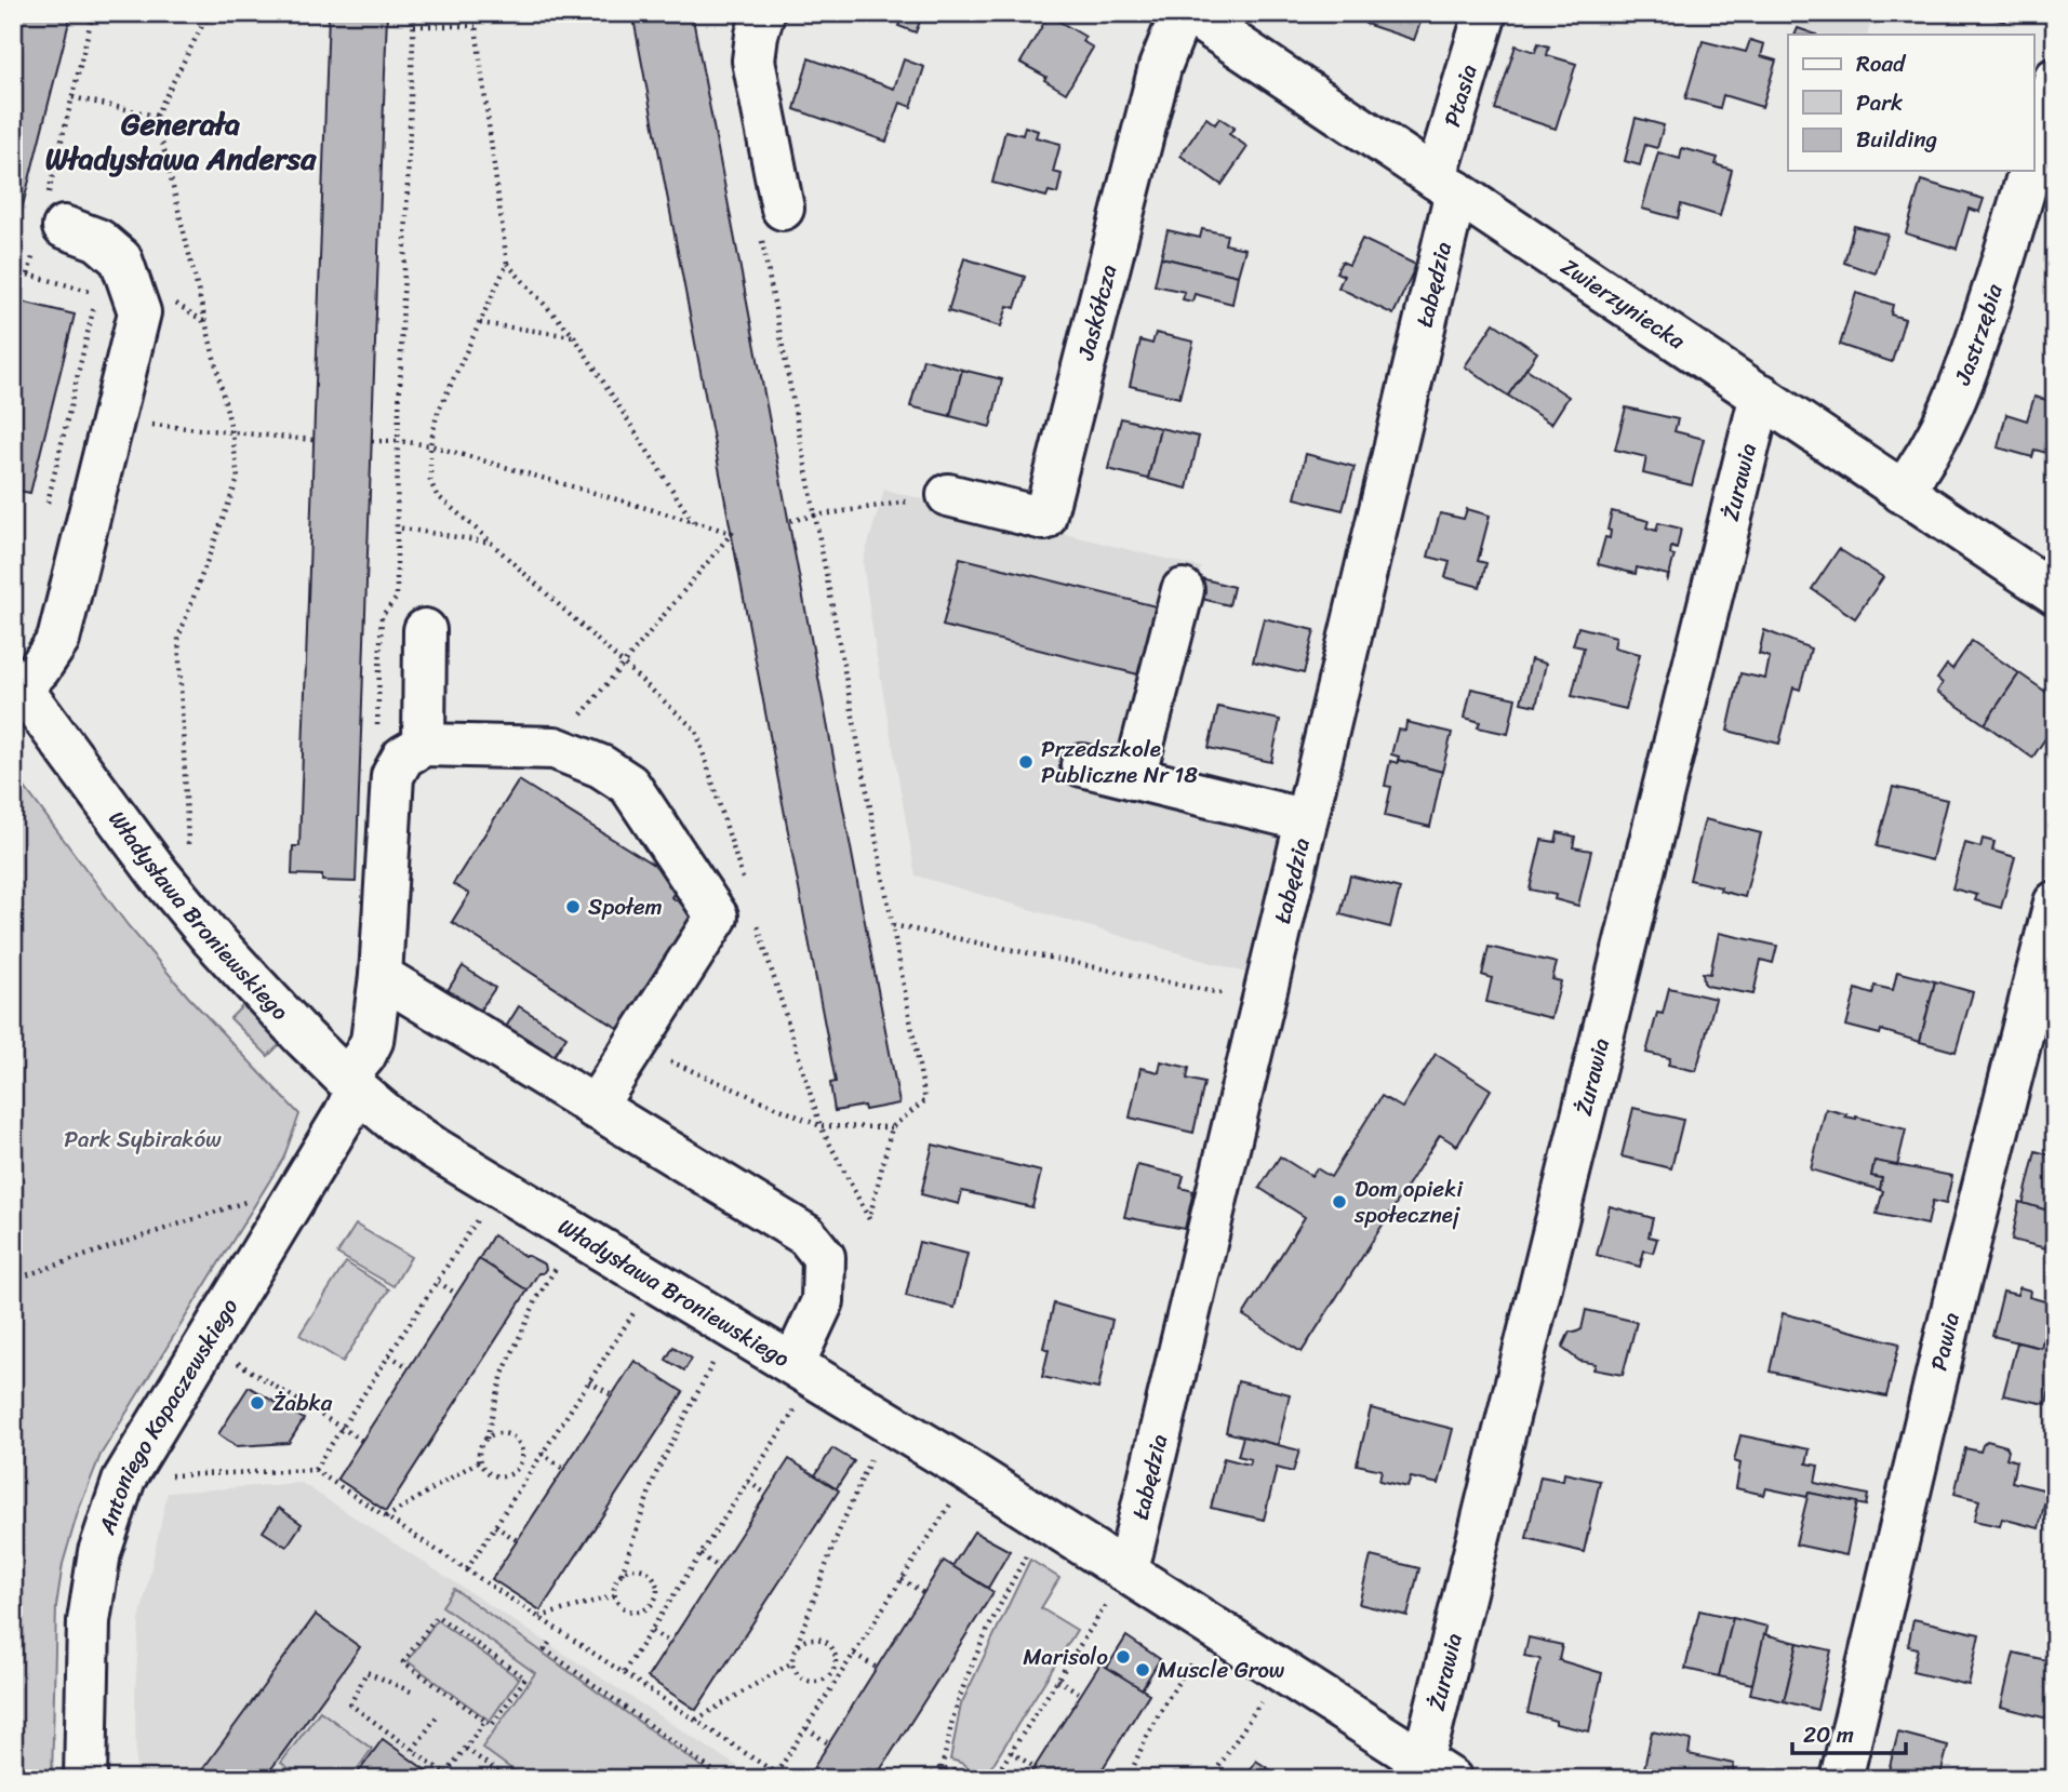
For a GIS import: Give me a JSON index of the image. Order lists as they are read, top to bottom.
{
  "streets": {
    "street": [
      "Ptasia",
      "Łabędzia",
      "Zwierzyniecka",
      "Jaskółcza",
      "Jastrzębia",
      "Żurawia",
      "Władysława Broniewskiego",
      "Pawia",
      "Antoniego Kopaczewskiego"
    ]
  },
  "crossings": [
    ["Ptasia", "Łabędzia"],
    ["Ptasia", "Zwierzyniecka"],
    ["Łabędzia", "Zwierzyniecka"],
    ["Łabędzia", "Władysława Broniewskiego"],
    ["Zwierzyniecka", "Jastrzębia"],
    ["Zwierzyniecka", "Żurawia"],
    ["Żurawia", "Władysława Broniewskiego"],
    ["Władysława Broniewskiego", "Antoniego Kopaczewskiego"]
  ],
  "districts": ["Generała Władysława Andersa"],
  "parks": ["Park Sybiraków"],
  "places": [
    "Przedszkole Publiczne Nr 18",
    "Społem",
    "Dom opieki społecznej",
    "Żabka",
    "Marisolo",
    "Muscle Grow"
  ],
  "legend": ["Road", "Park", "Building"],
  "scale_bar": "20 m"
}
